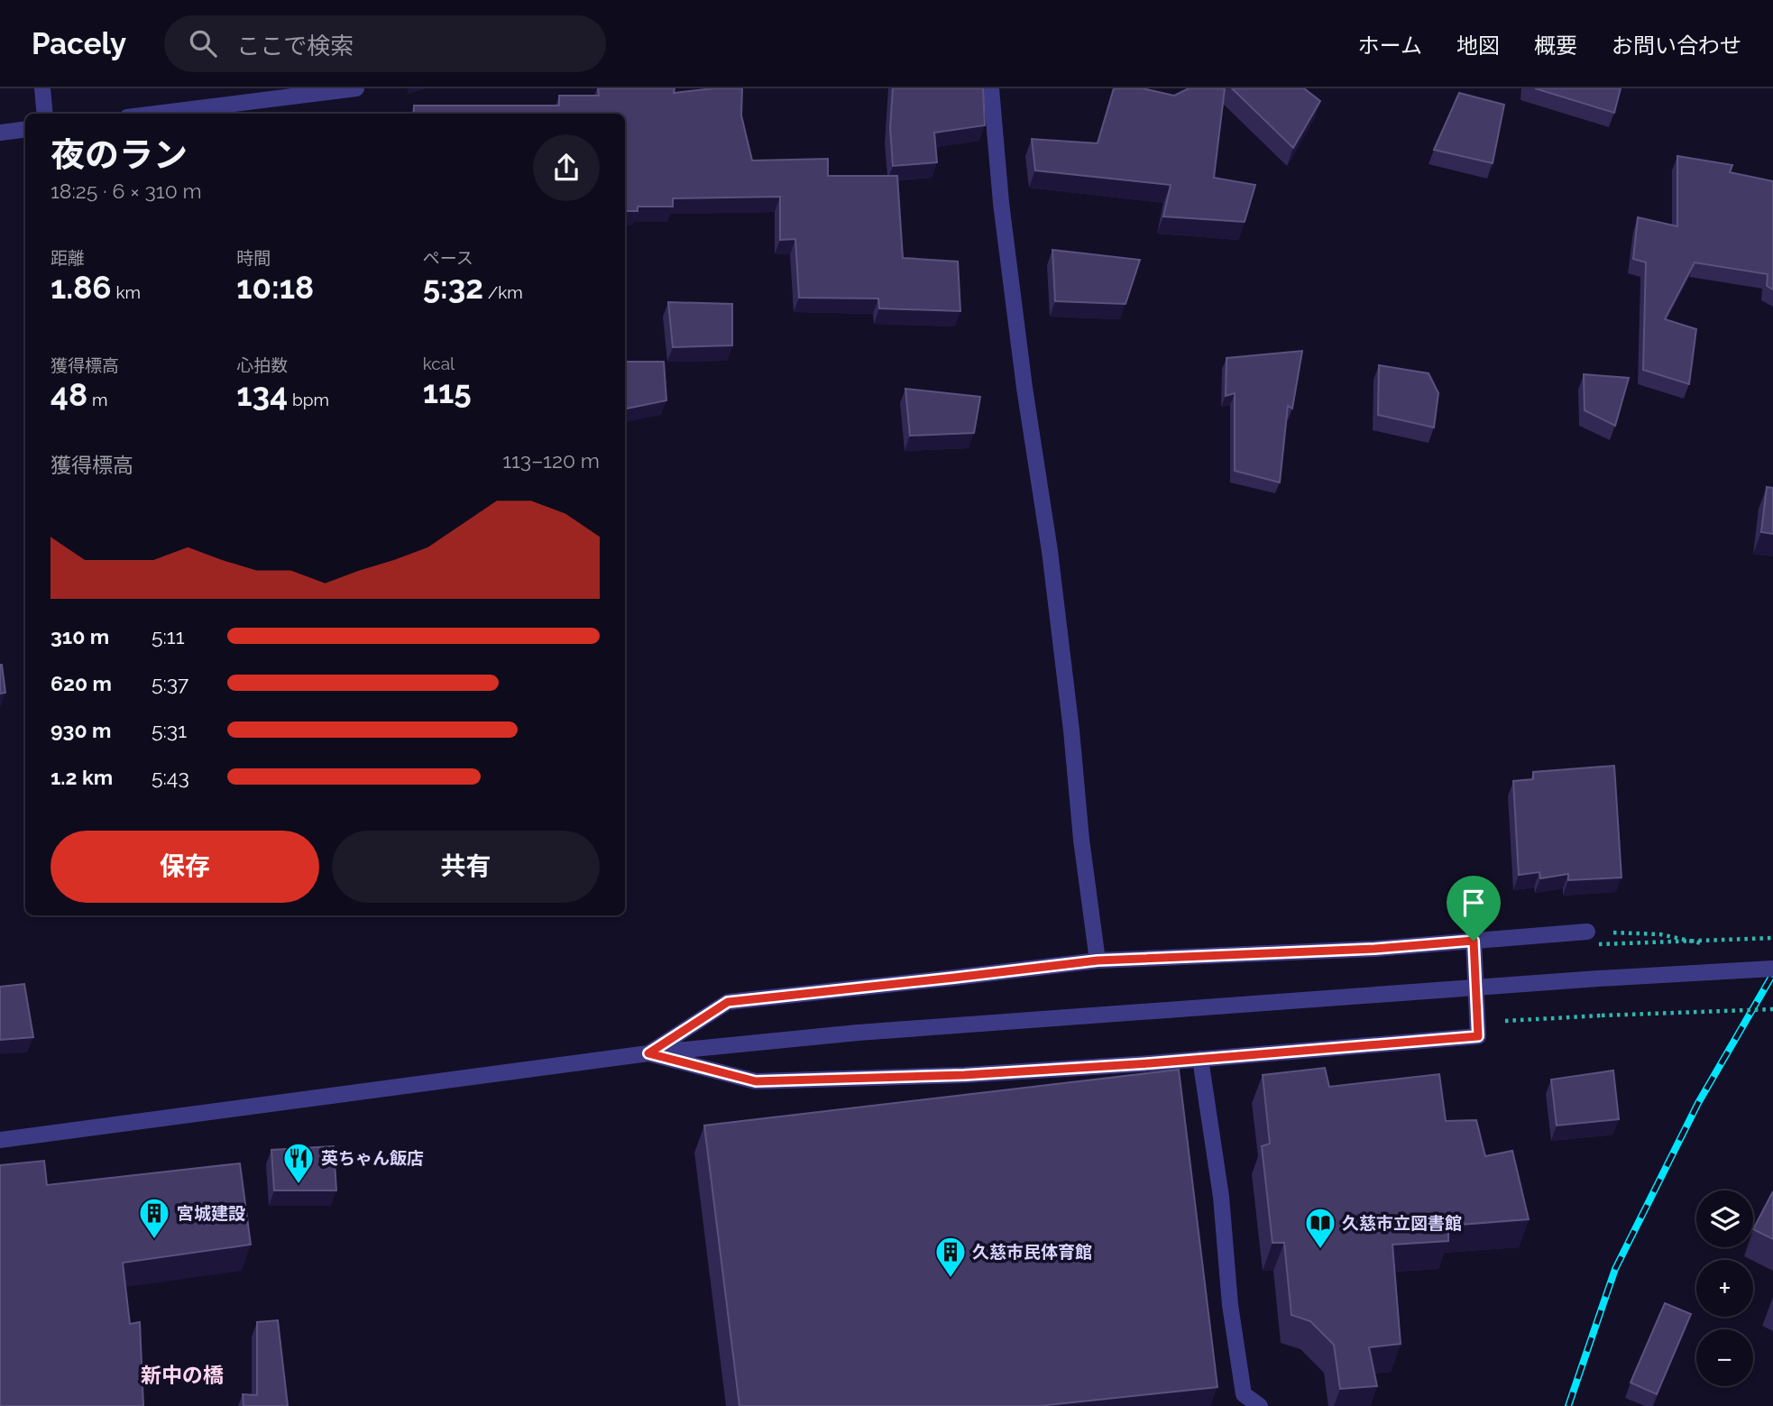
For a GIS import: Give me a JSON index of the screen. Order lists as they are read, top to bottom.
{
  "districts": ["新中の橋"],
  "places": {
    "restaurant": ["英ちゃん飯店"],
    "building": ["宮城建設", "久慈市民体育館"],
    "library": ["久慈市立図書館"]
  },
  "page": {
    "header": "Pacely",
    "search": "ここで検索",
    "nav": [
      "ホーム",
      "地図",
      "概要",
      "お問い合わせ"
    ],
    "heading": ["夜のラン", "18:25 · 6 × 310 m"],
    "stats": [
      ["距離", "1.86 km"],
      ["時間", "10:18"],
      ["ペース", "5:32 /km"],
      ["獲得標高", "48 m"],
      ["心拍数", "134 bpm"],
      ["kcal", "115"]
    ],
    "chart": ["獲得標高", "113–120 m"],
    "list": [
      {
        "name": "310 m",
        "note": "5:11"
      },
      {
        "name": "620 m",
        "note": "5:37"
      },
      {
        "name": "930 m",
        "note": "5:31"
      },
      {
        "name": "1.2 km",
        "note": "5:43"
      }
    ],
    "buttons": ["保存", "共有"],
    "map_buttons": ["+", "−"]
  }
}
